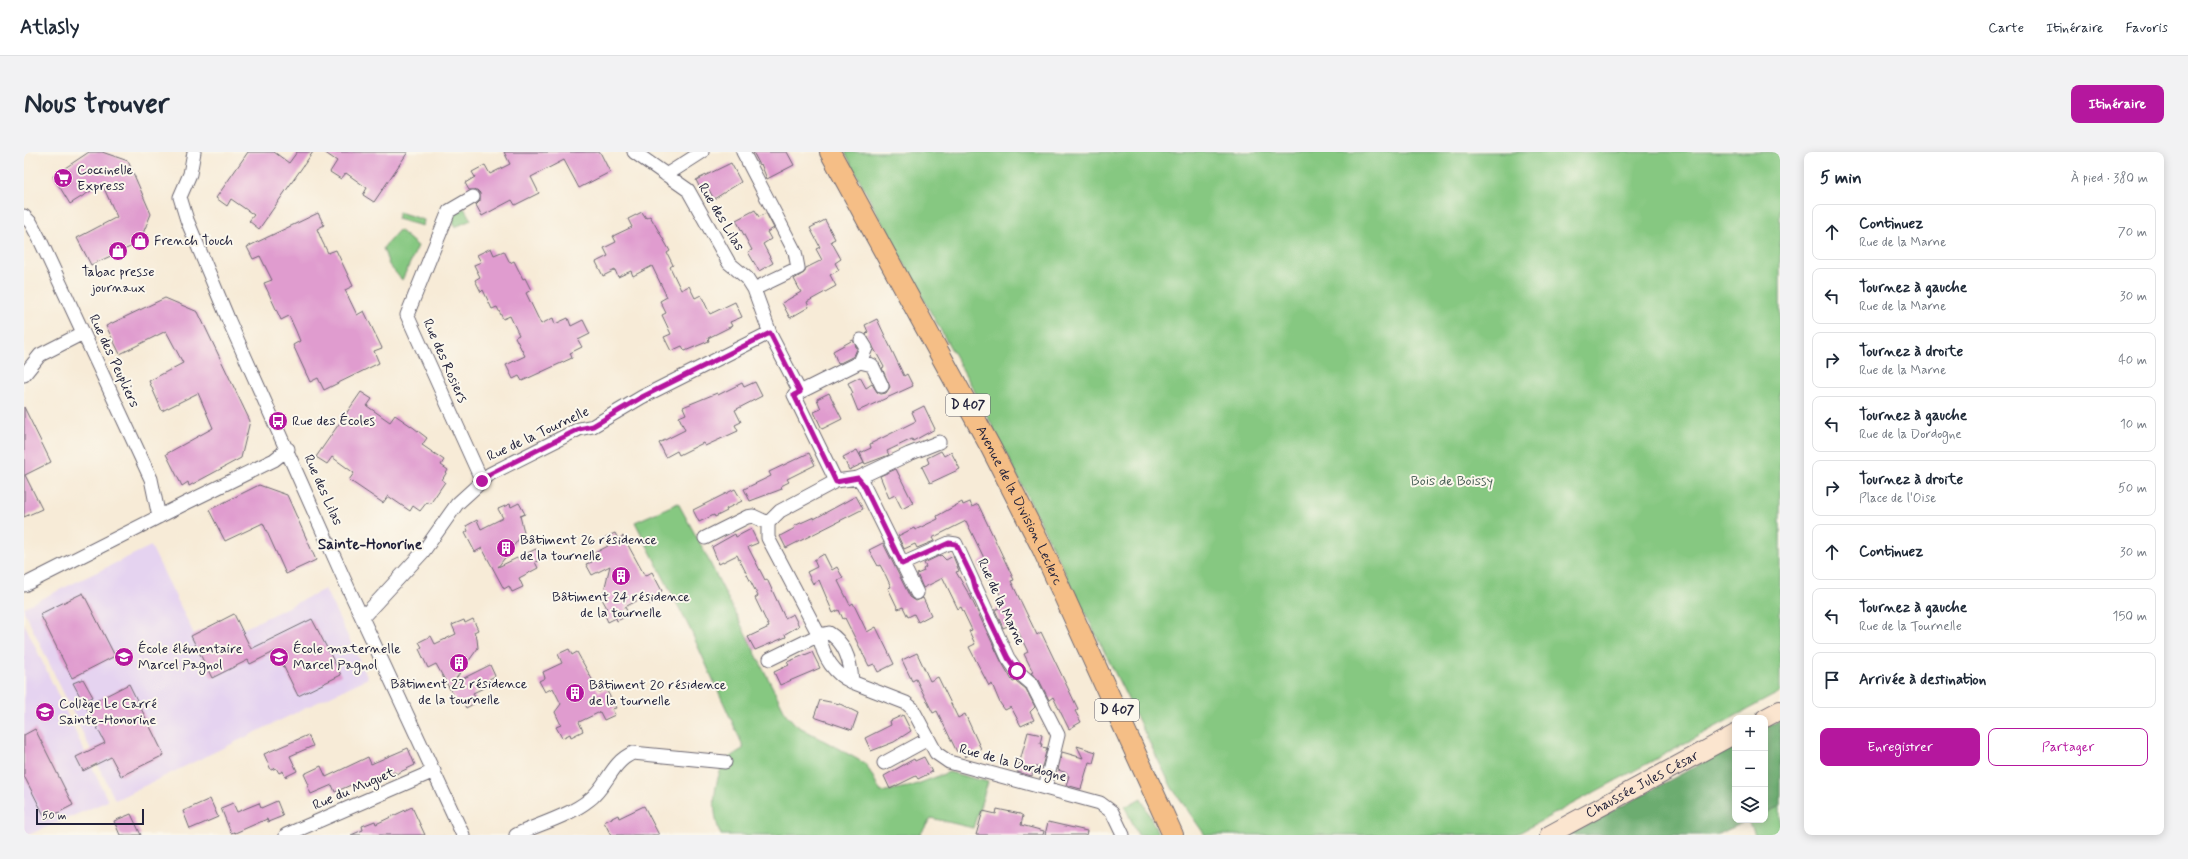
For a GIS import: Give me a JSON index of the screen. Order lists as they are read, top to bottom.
{
  "streets": {
    "main road": ["D 407", "Avenue de la Division Leclerc"],
    "street": [
      "Rue des Lilas",
      "Rue des Peupliers",
      "Rue des Rosiers",
      "Rue de la Tournelle",
      "Rue de la Marne",
      "Rue de la Dordogne",
      "Chaussée Jules César",
      "Rue du Muguet"
    ]
  },
  "crossings": [
    ["Rue des Lilas", "Rue de la Tournelle"],
    ["Rue des Lilas", "Rue du Muguet"],
    ["Rue des Rosiers", "Rue de la Tournelle"],
    ["Rue de la Marne", "Rue de la Dordogne"]
  ],
  "districts": ["Sainte-Honorine"],
  "parks": ["Bois de Boissy"],
  "places": {
    "supermarket": ["Coccinelle Express"],
    "shop": ["French Touch", "Tabac presse journaux"],
    "bus stop": ["Rue des Écoles"],
    "building": [
      "Bâtiment 26 résidence de la tournelle",
      "Bâtiment 24 résidence de la tournelle",
      "Bâtiment 22 résidence de la tournelle",
      "Bâtiment 20 résidence de la tournelle"
    ],
    "school or university": ["École élémentaire Marcel Pagnol", "École maternelle Marcel Pagnol", "Collège Le Carré Sainte-Honorine"]
  },
  "scale_bar": "50 m",
  "page": {
    "header": "Atlasly",
    "nav": ["Carte", "Itinéraire", "Favoris"],
    "buttons": [
      "Itinéraire",
      ["Enregistrer", "Partager"]
    ],
    "title": "Nous trouver",
    "heading": ["5 min", "À pied · 380 m"],
    "list": [
      ["Continuez", "Rue de la Marne", "70 m"],
      ["Tournez à gauche", "Rue de la Marne", "30 m"],
      ["Tournez à droite", "Rue de la Marne", "40 m"],
      ["Tournez à gauche", "Rue de la Dordogne", "10 m"],
      ["Tournez à droite", "Place de l'Oise", "50 m"],
      ["Continuez", "30 m"],
      ["Tournez à gauche", "Rue de la Tournelle", "150 m"],
      "Arrivée à destination"
    ],
    "map_buttons": ["+", "−"],
    "scale": "50 m"
  }
}
